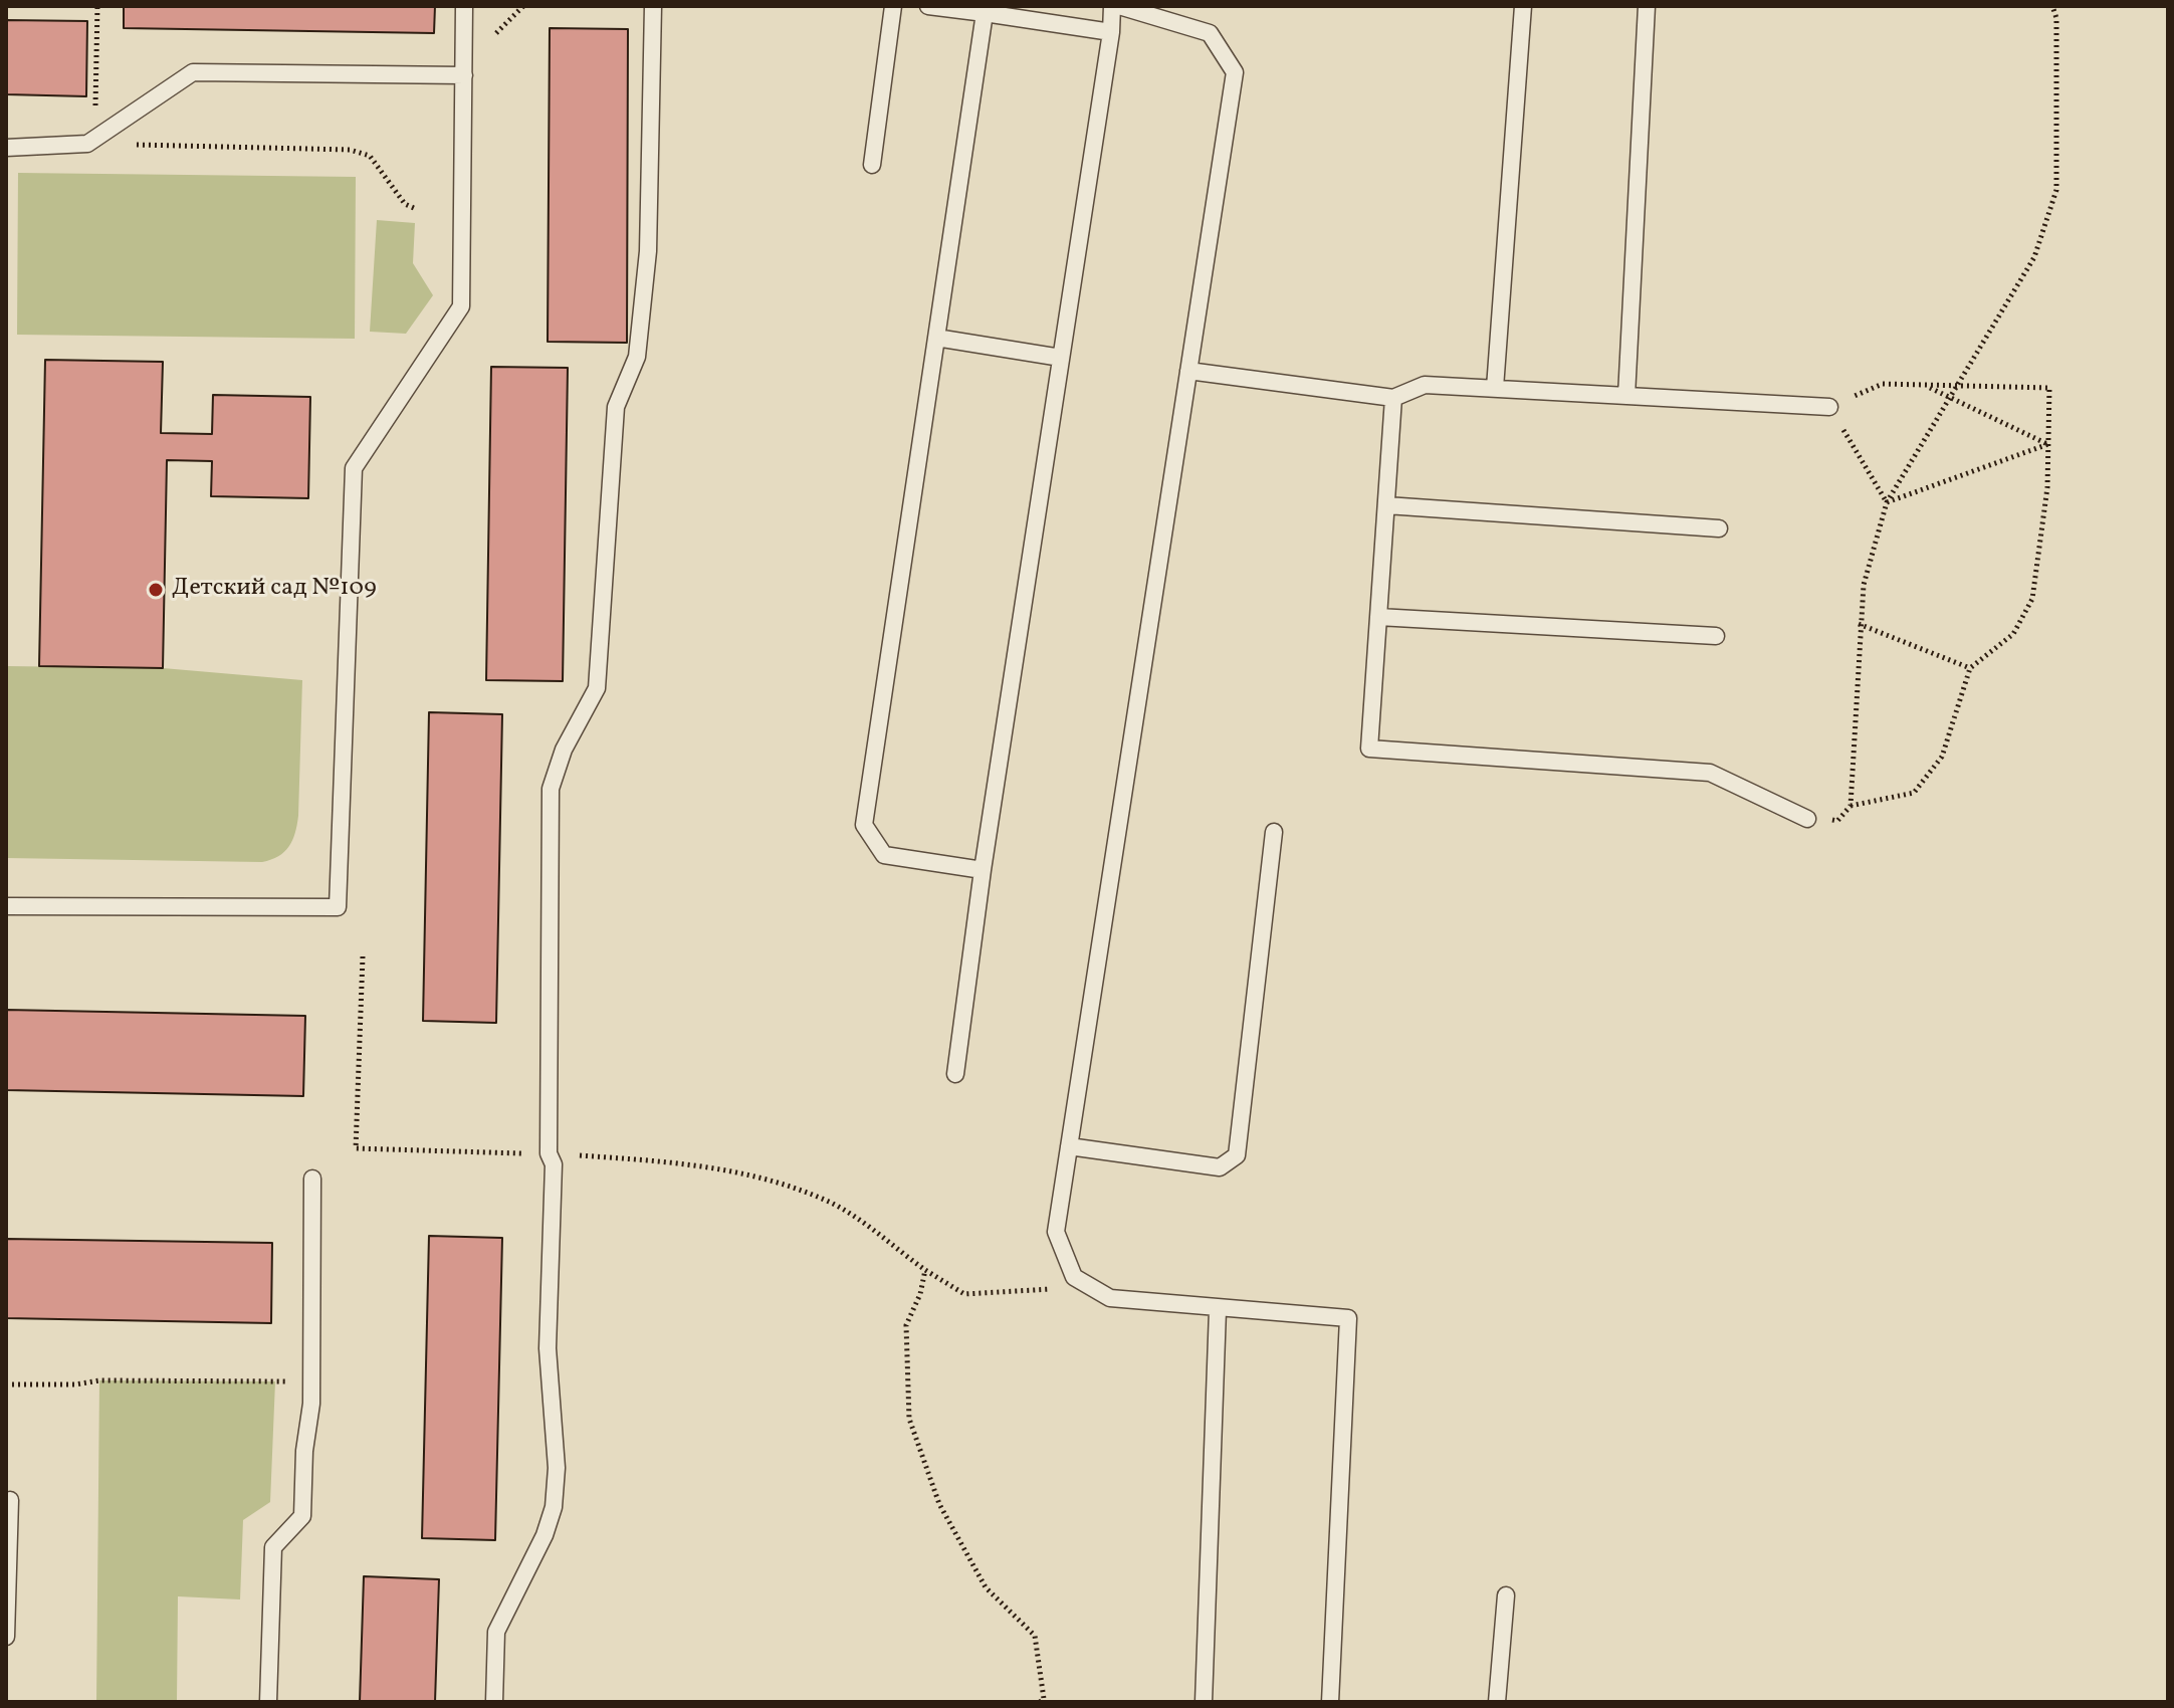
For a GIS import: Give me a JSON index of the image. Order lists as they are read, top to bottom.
{
  "places": ["Детский сад №109"]
}
